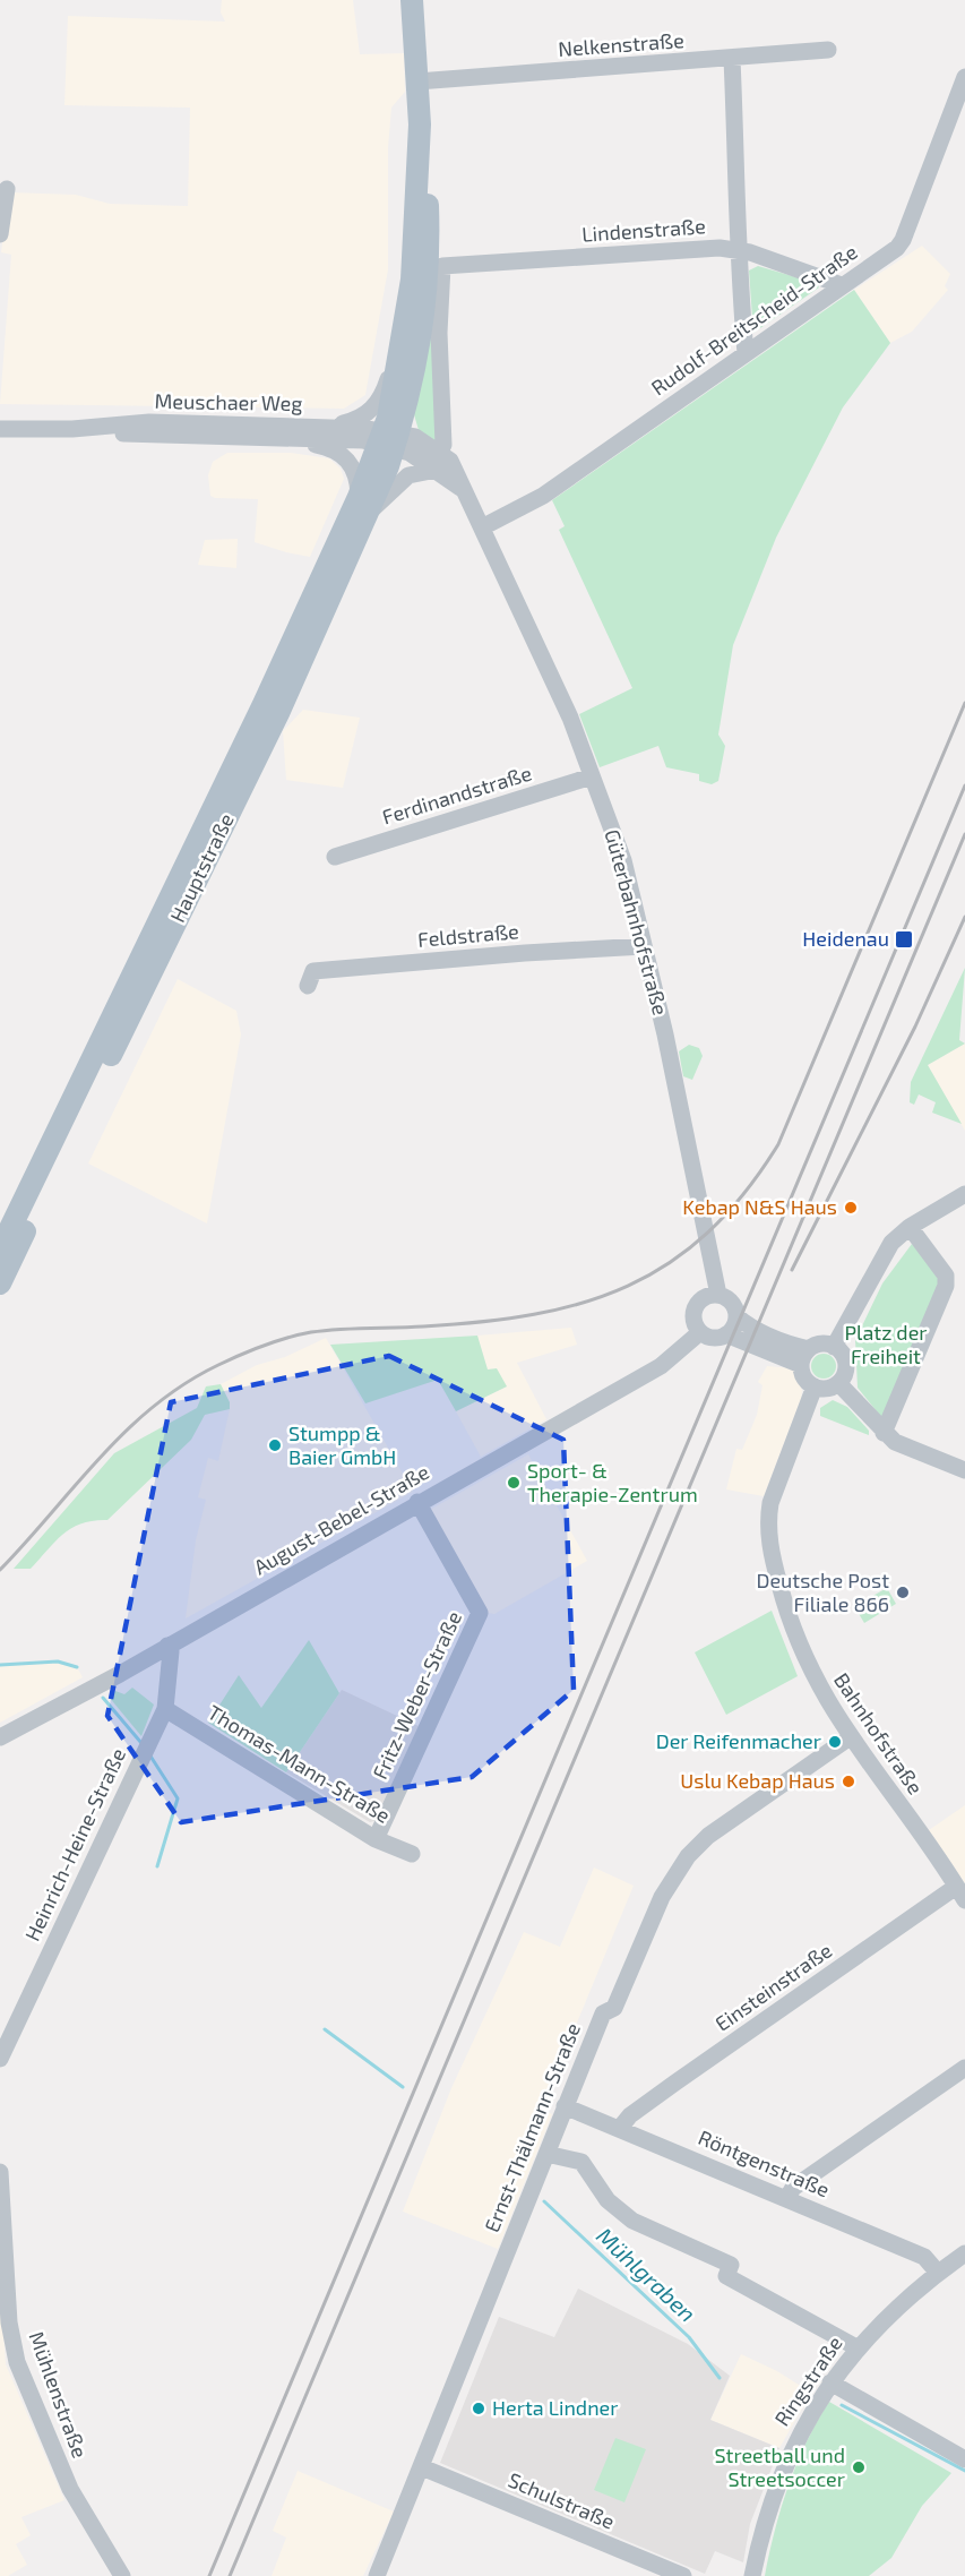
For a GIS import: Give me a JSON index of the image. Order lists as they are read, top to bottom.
{
  "streets": {
    "main road": ["Hauptstraße"],
    "street": [
      "Nelkenstraße",
      "Lindenstraße",
      "Rudolf-Breitscheid-Straße",
      "Meuschaer Weg",
      "Ferdinandstraße",
      "Güterbahnhofstraße",
      "Feldstraße",
      "August-Bebel-Straße",
      "Fritz-Weber-Straße",
      "Bahnhofstraße",
      "Thomas-Mann-Straße",
      "Heinrich-Heine-Straße",
      "Einsteinstraße",
      "Ernst-Thälmann-Straße",
      "Röntgenstraße",
      "Ringstraße",
      "Mühlenstraße",
      "Schulstraße"
    ]
  },
  "crossings": [
    ["Lindenstraße", "Rudolf-Breitscheid-Straße"],
    ["Lindenstraße", "Güterbahnhofstraße"],
    ["Rudolf-Breitscheid-Straße", "Güterbahnhofstraße"],
    ["Meuschaer Weg", "Hauptstraße"],
    ["Meuschaer Weg", "Güterbahnhofstraße"],
    ["Ferdinandstraße", "Güterbahnhofstraße"],
    ["Hauptstraße", "Güterbahnhofstraße"],
    ["Güterbahnhofstraße", "Feldstraße"],
    ["Güterbahnhofstraße", "August-Bebel-Straße"],
    ["August-Bebel-Straße", "Fritz-Weber-Straße"],
    ["August-Bebel-Straße", "Heinrich-Heine-Straße"],
    ["Fritz-Weber-Straße", "Thomas-Mann-Straße"],
    ["Bahnhofstraße", "Einsteinstraße"],
    ["Bahnhofstraße", "Ernst-Thälmann-Straße"],
    ["Thomas-Mann-Straße", "Heinrich-Heine-Straße"],
    ["Einsteinstraße", "Röntgenstraße"],
    ["Ernst-Thälmann-Straße", "Röntgenstraße"],
    ["Ernst-Thälmann-Straße", "Schulstraße"],
    ["Röntgenstraße", "Ringstraße"]
  ],
  "water": ["Mühlgraben"],
  "parks": ["Platz der Freiheit"],
  "places": {
    "transit": ["Heidenau"],
    "other": [
      "Kebap N&S Haus",
      "Stumpp & Baier GmbH",
      "Sport- & Therapie-Zentrum",
      "Deutsche Post Filiale 866",
      "Der Reifenmacher",
      "Uslu Kebap Haus",
      "Herta Lindner",
      "Streetball und Streetsoccer"
    ]
  }
}
